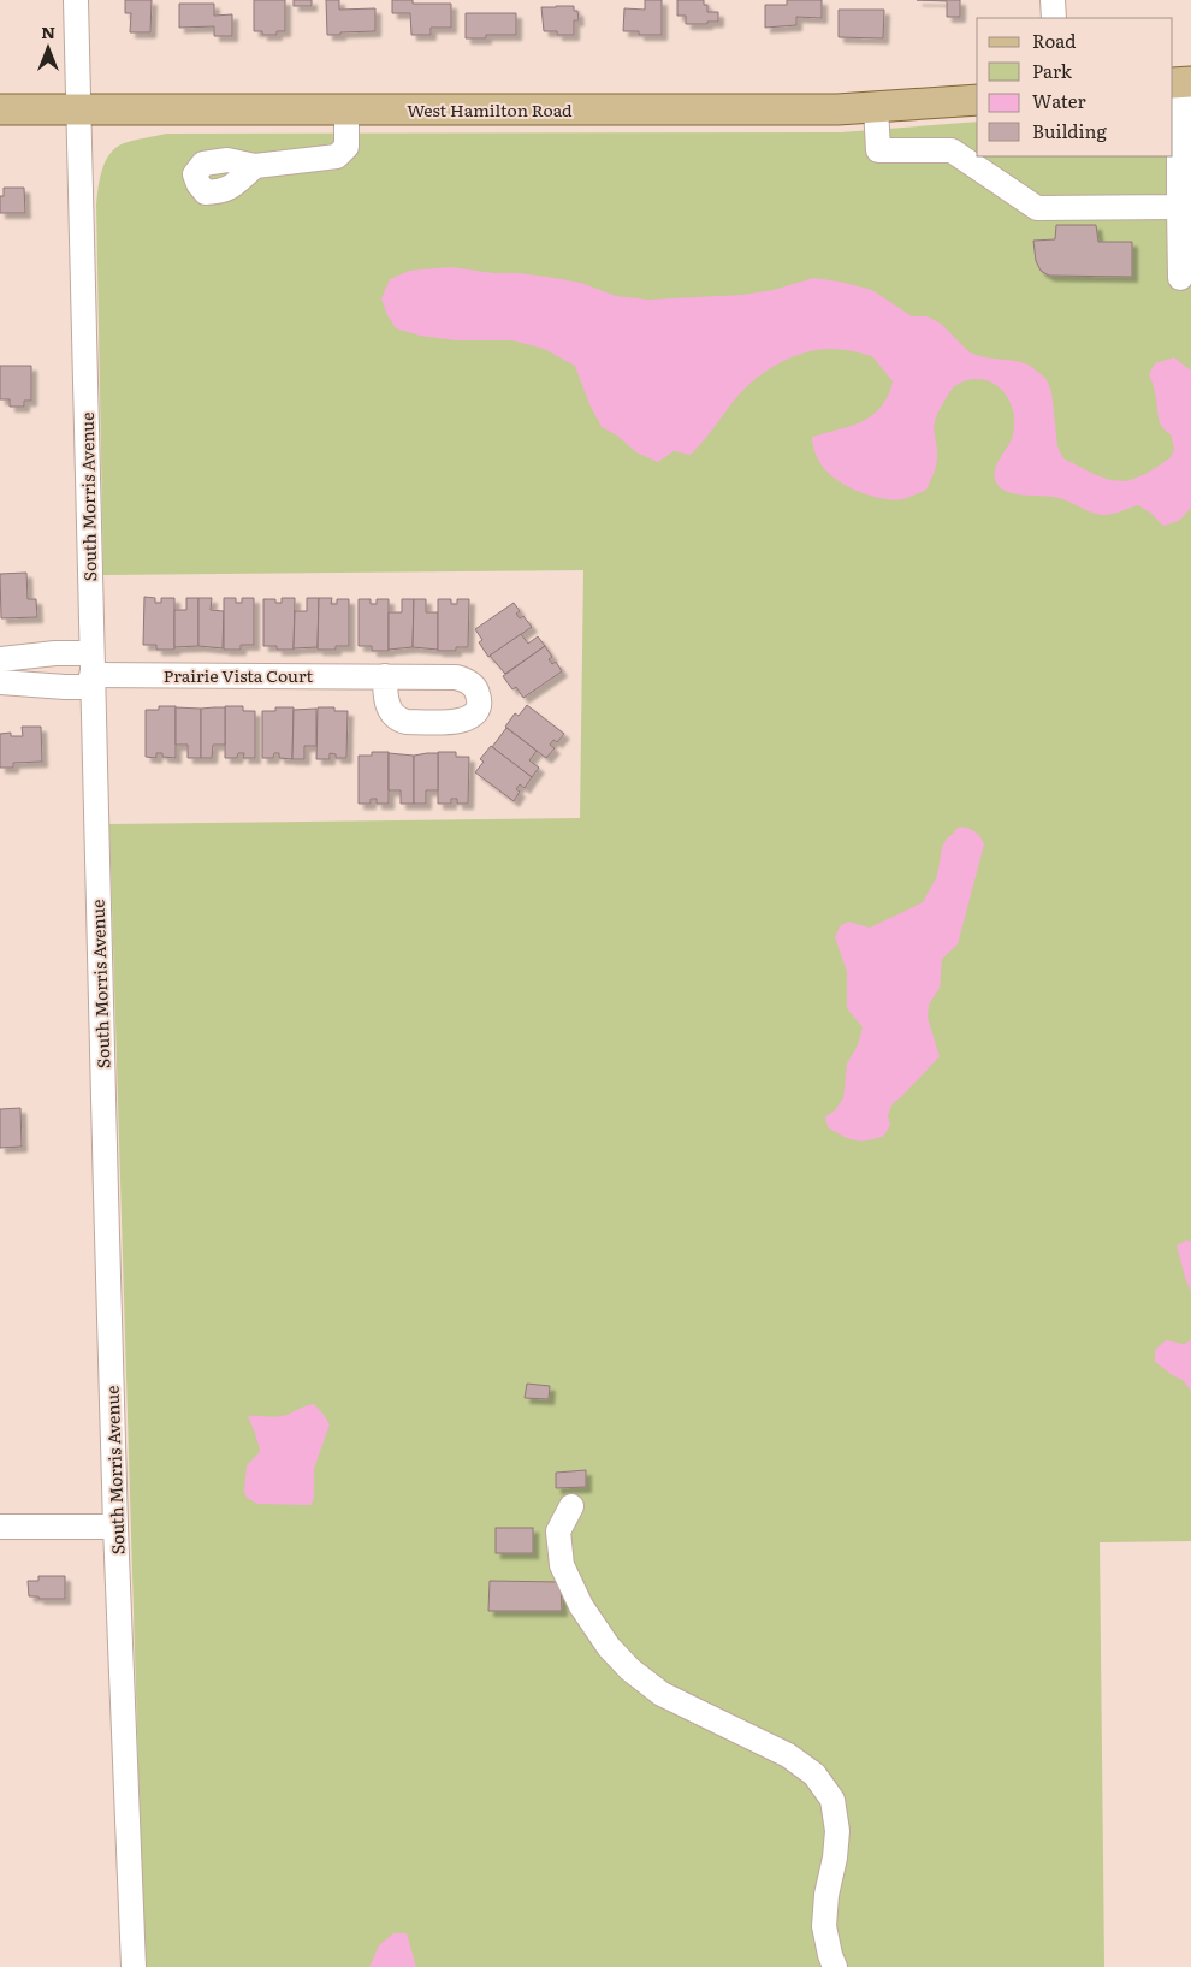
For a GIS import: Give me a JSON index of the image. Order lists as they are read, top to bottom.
{
  "streets": {
    "main road": ["West Hamilton Road"],
    "street": ["South Morris Avenue", "Prairie Vista Court"]
  },
  "crossings": [
    ["West Hamilton Road", "South Morris Avenue"],
    ["South Morris Avenue", "Prairie Vista Court"]
  ],
  "legend": [
    "Road",
    "Park",
    "Water",
    "Building"
  ],
  "north": "top"
}
